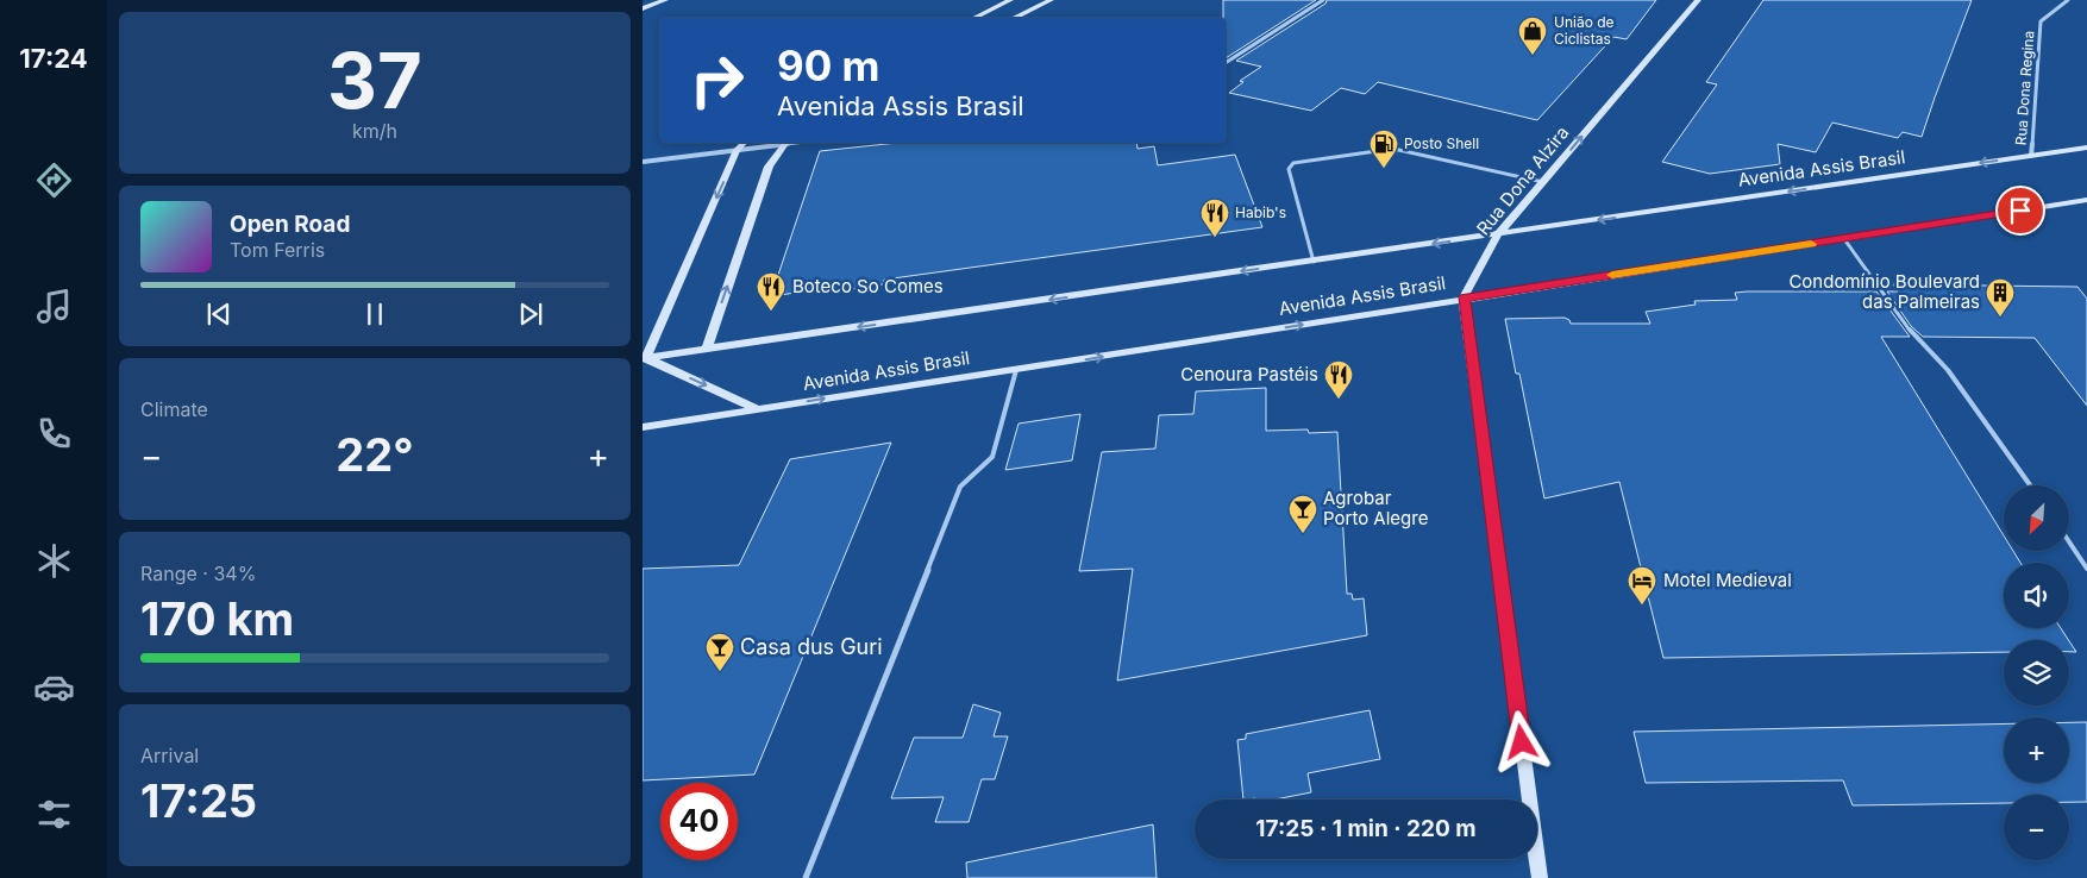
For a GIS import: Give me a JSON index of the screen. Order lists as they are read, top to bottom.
{
  "streets": {
    "main road": ["Avenida Assis Brasil", "Rua Dona Alzira"],
    "street": ["Rua Dona Regina"]
  },
  "crossings": [
    ["Rua Dona Regina", "Avenida Assis Brasil"],
    ["Avenida Assis Brasil", "Rua Dona Alzira"]
  ],
  "one_way": ["Rua Dona Alzira"],
  "places": {
    "shop": ["União de Ciclistas"],
    "fuel station": ["Posto Shell"],
    "restaurant": ["Habib's", "Boteco So Comes", "Cenoura Pastéis"],
    "building": ["Condomínio Boulevard das Palmeiras"],
    "bar": ["Agrobar Porto Alegre", "Casa dus Guri"],
    "hotel": ["Motel Medieval"]
  },
  "north": "bottom left",
  "page": {
    "tabs": "17:24",
    "tile": [
      ["37", "km/h"],
      "Climate",
      ["Range · 34%", "170 km"],
      ["Arrival", "17:25"]
    ],
    "turn": ["90 m", "Avenida Assis Brasil"],
    "song": ["Open Road", "Tom Ferris"],
    "heat": ["−", "22°", "+"],
    "map_buttons": ["+", "−"],
    "limit": "40",
    "trip": "17:25 · 1 min · 220 m"
  }
}
